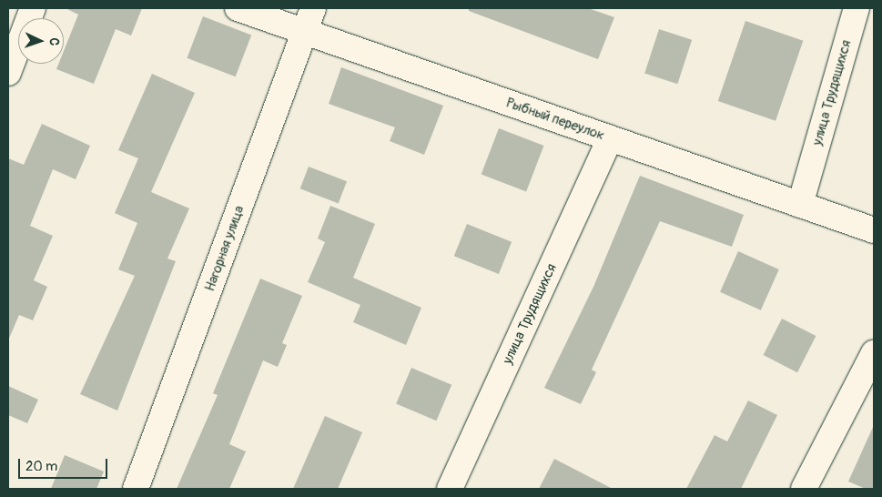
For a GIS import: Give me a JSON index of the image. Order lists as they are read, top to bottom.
{
  "streets": {
    "street": ["улица Трудящихся", "Рыбный переулок", "Нагорная улица"]
  },
  "crossings": [
    ["улица Трудящихся", "Рыбный переулок"],
    ["Рыбный переулок", "Нагорная улица"]
  ],
  "scale_bar": "20 m",
  "north": "right"
}
